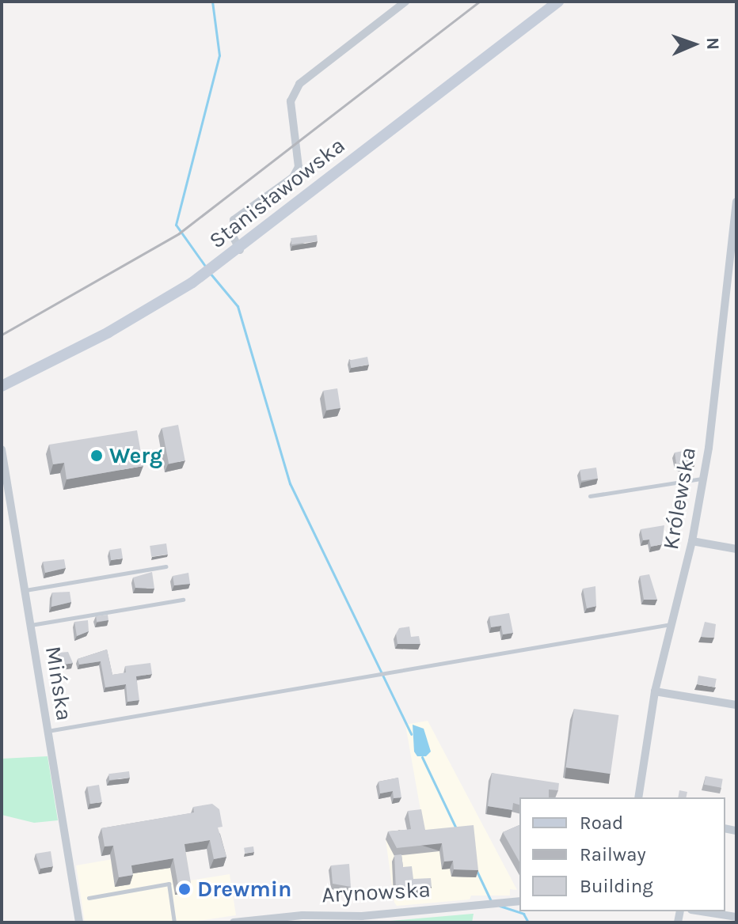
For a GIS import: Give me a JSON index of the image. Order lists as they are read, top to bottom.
{
  "streets": {
    "street": [
      "Stanisławowska",
      "Królewska",
      "Mińska",
      "Arynowska"
    ]
  },
  "places": ["Werg", "Drewmin"],
  "legend": ["Road", "Railway", "Building"],
  "north": "right"
}
